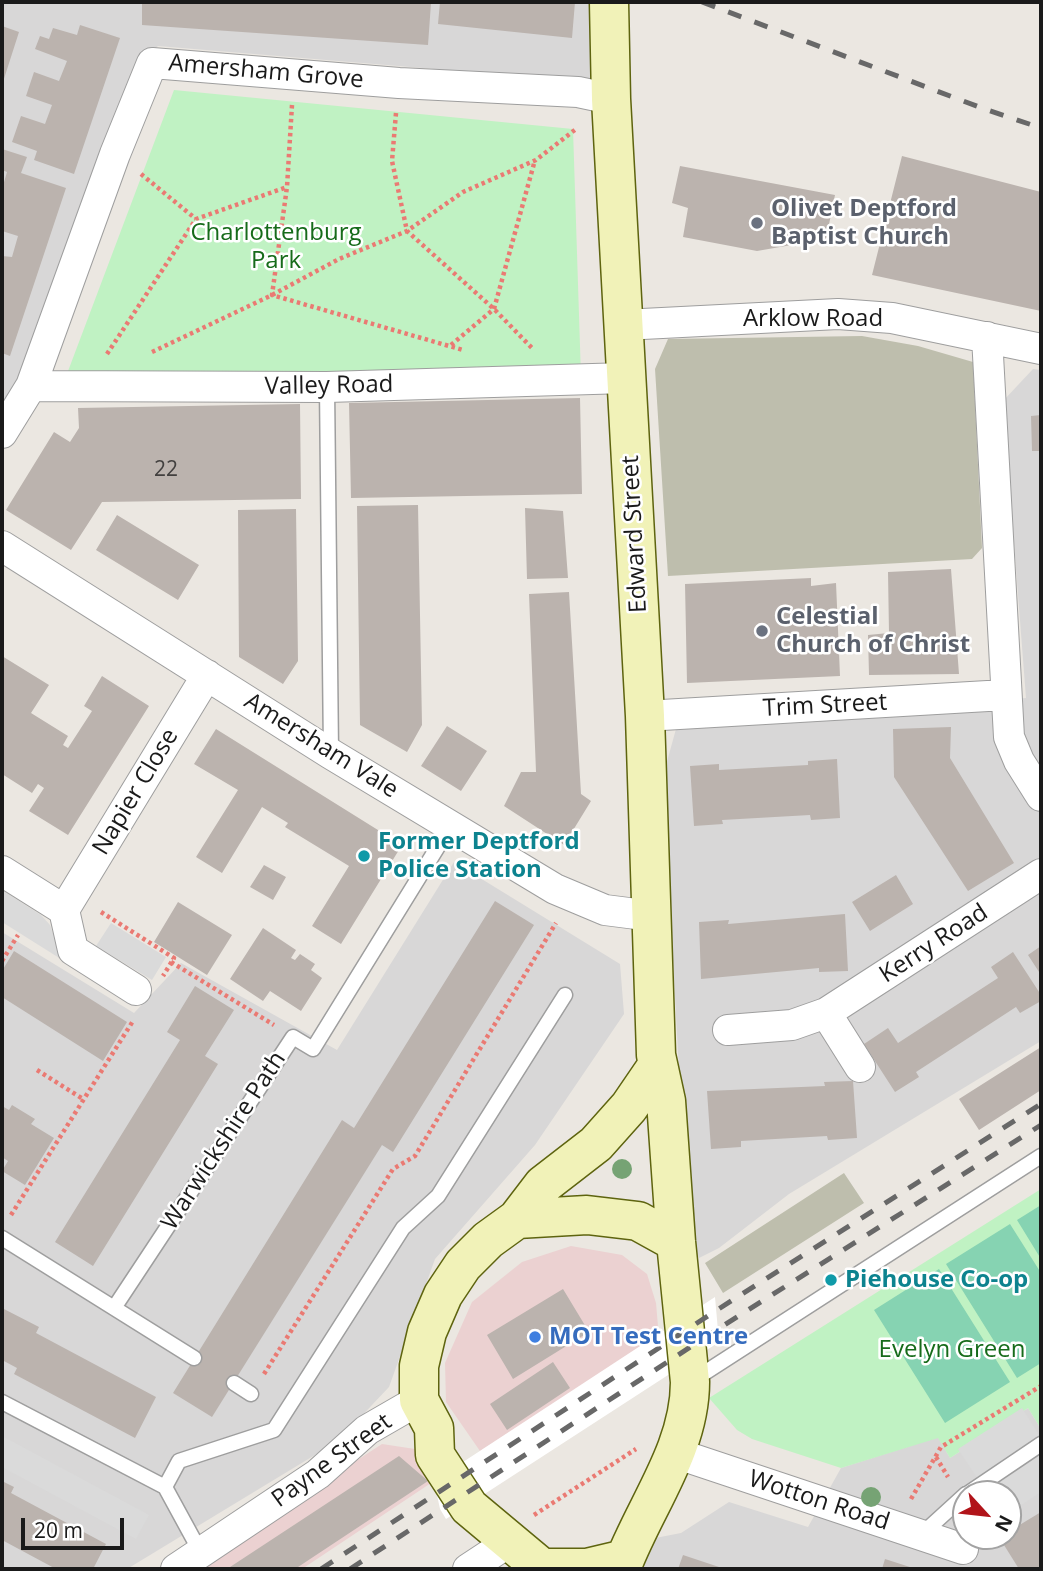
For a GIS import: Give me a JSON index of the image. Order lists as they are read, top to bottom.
{
  "streets": {
    "street": [
      "Amersham Grove",
      "Arklow Road",
      "Valley Road",
      "Edward Street",
      "Trim Street",
      "Amersham Vale",
      "Napier Close",
      "Kerry Road",
      "Payne Street",
      "Wotton Road"
    ],
    "lane": ["Warwickshire Path"]
  },
  "crossings": [
    ["Amersham Grove", "Valley Road"],
    ["Amersham Grove", "Edward Street"],
    ["Arklow Road", "Edward Street"],
    ["Valley Road", "Edward Street"],
    ["Edward Street", "Trim Street"],
    ["Edward Street", "Amersham Vale"],
    ["Edward Street", "Wotton Road"],
    ["Amersham Vale", "Napier Close"],
    ["Amersham Vale", "Warwickshire Path"]
  ],
  "parks": ["Charlottenburg Park", "Evelyn Green"],
  "places": [
    "Olivet Deptford Baptist Church",
    "Celestial Church of Christ",
    "Former Deptford Police Station",
    "Piehouse Co-op",
    "MOT Test Centre"
  ],
  "house_numbers": ["22"],
  "scale_bar": "20 m",
  "north": "bottom right"
}
